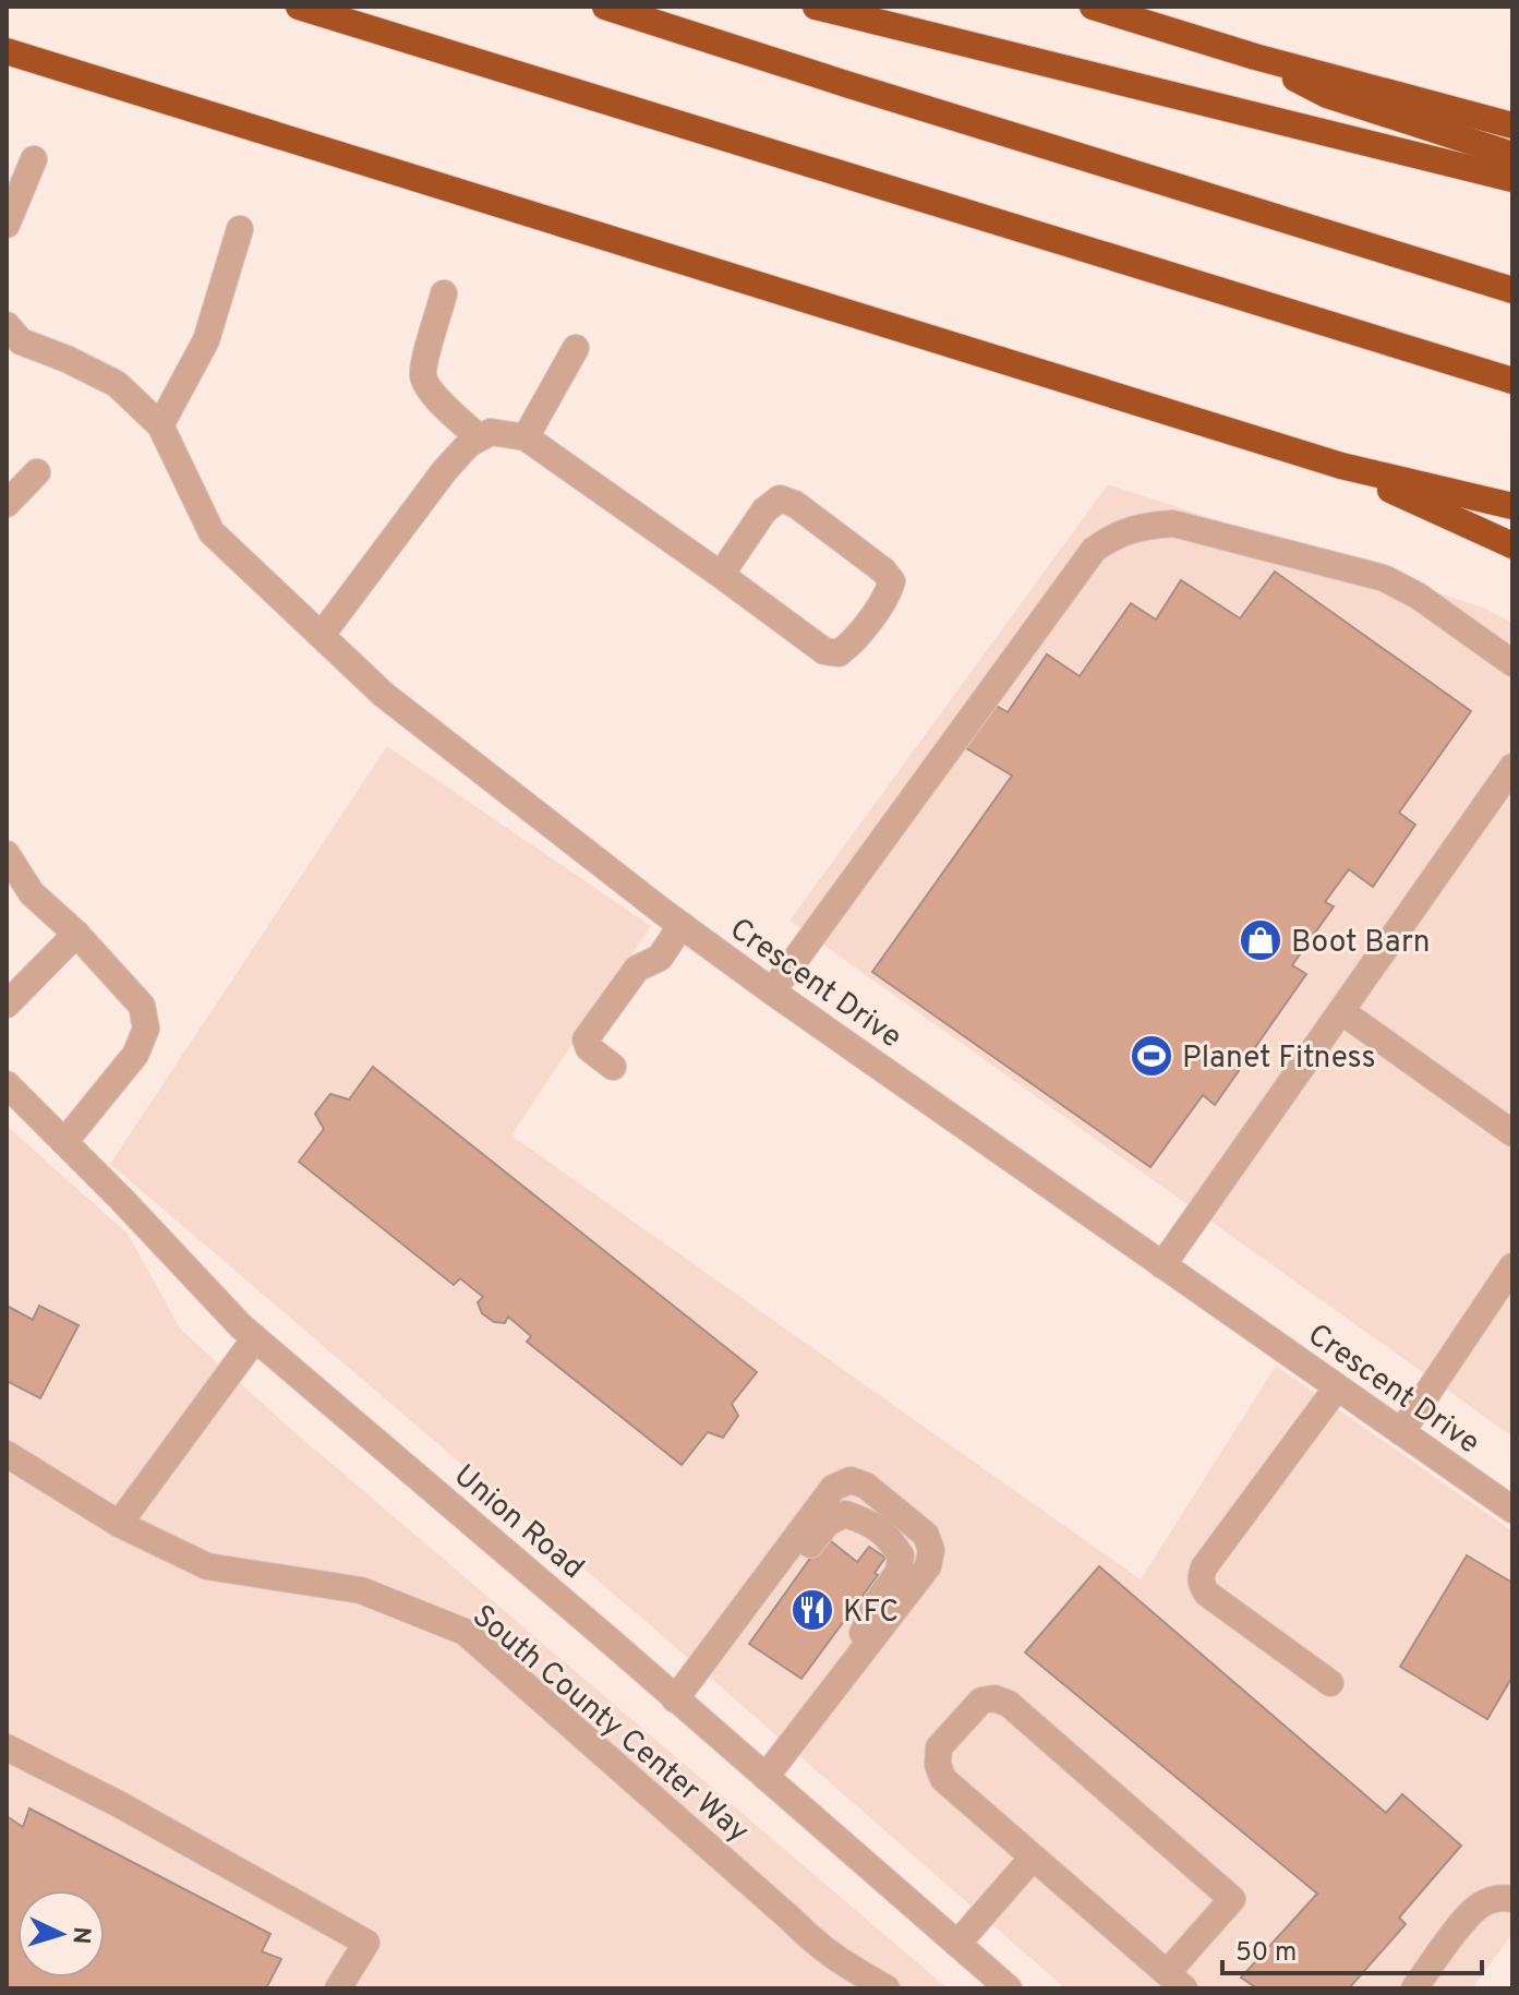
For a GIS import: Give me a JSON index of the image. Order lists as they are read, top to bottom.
{
  "streets": {
    "street": ["Crescent Drive", "Union Road", "South County Center Way"]
  },
  "places": {
    "shop": ["Boot Barn"],
    "sports": ["Planet Fitness"],
    "restaurant": ["KFC"]
  },
  "scale_bar": "50 m",
  "north": "right"
}
